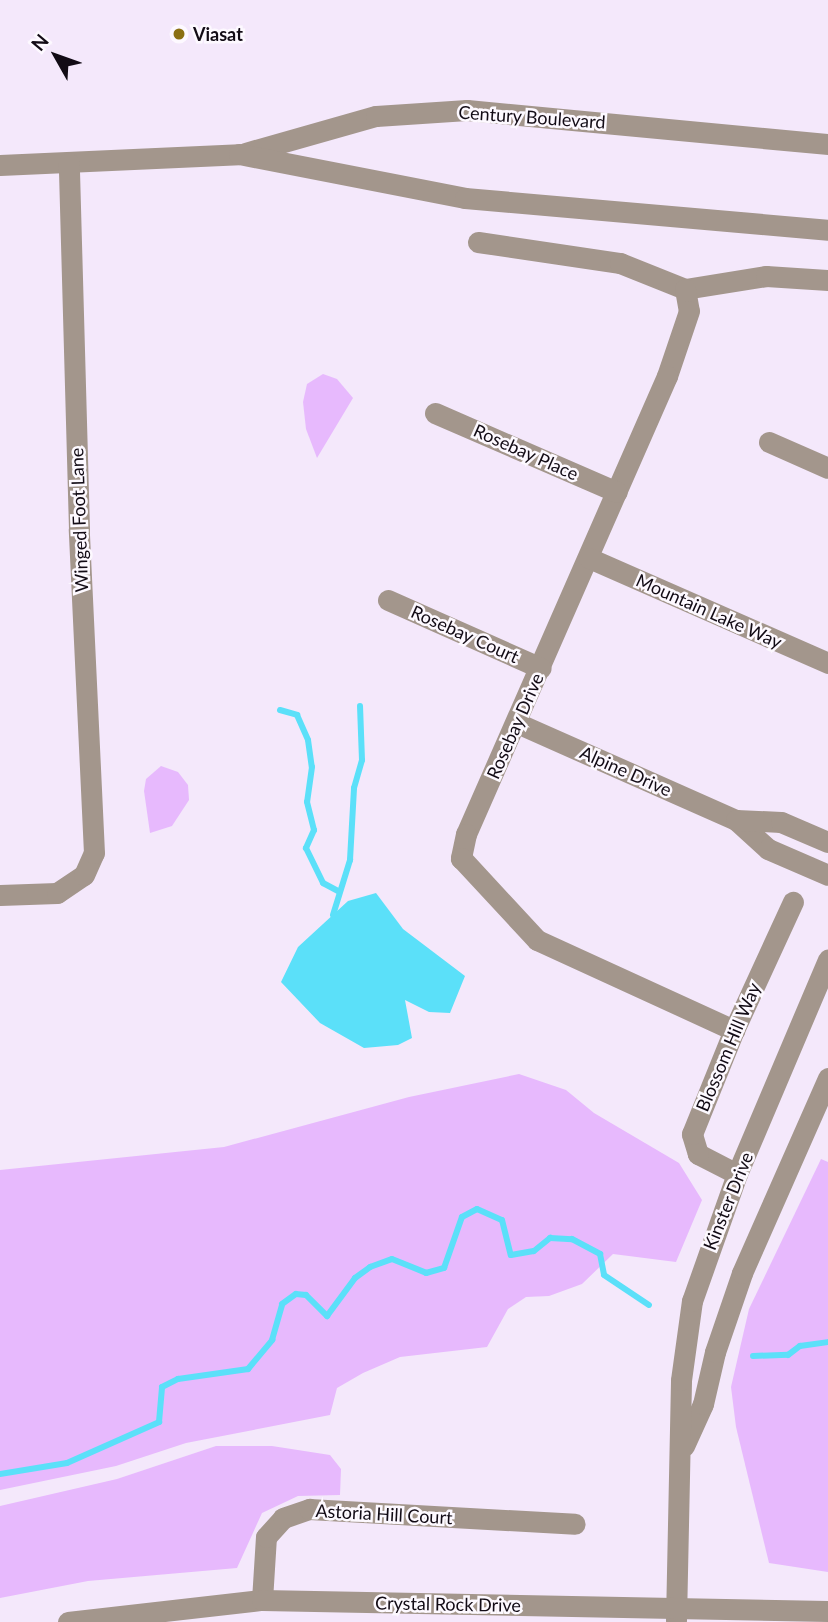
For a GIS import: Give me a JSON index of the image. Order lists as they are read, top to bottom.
{
  "streets": {
    "street": [
      "Century Boulevard",
      "Rosebay Place",
      "Winged Foot Lane",
      "Mountain Lake Way",
      "Rosebay Court",
      "Rosebay Drive",
      "Alpine Drive",
      "Blossom Hill Way",
      "Kinster Drive",
      "Astoria Hill Court",
      "Crystal Rock Drive"
    ]
  },
  "crossings": [
    ["Century Boulevard", "Winged Foot Lane"],
    ["Rosebay Place", "Rosebay Drive"],
    ["Mountain Lake Way", "Rosebay Drive"],
    ["Rosebay Court", "Rosebay Drive"],
    ["Rosebay Drive", "Alpine Drive"],
    ["Rosebay Drive", "Blossom Hill Way"],
    ["Blossom Hill Way", "Kinster Drive"],
    ["Kinster Drive", "Crystal Rock Drive"],
    ["Astoria Hill Court", "Crystal Rock Drive"]
  ],
  "places": ["Viasat"],
  "north": "top left"
}
